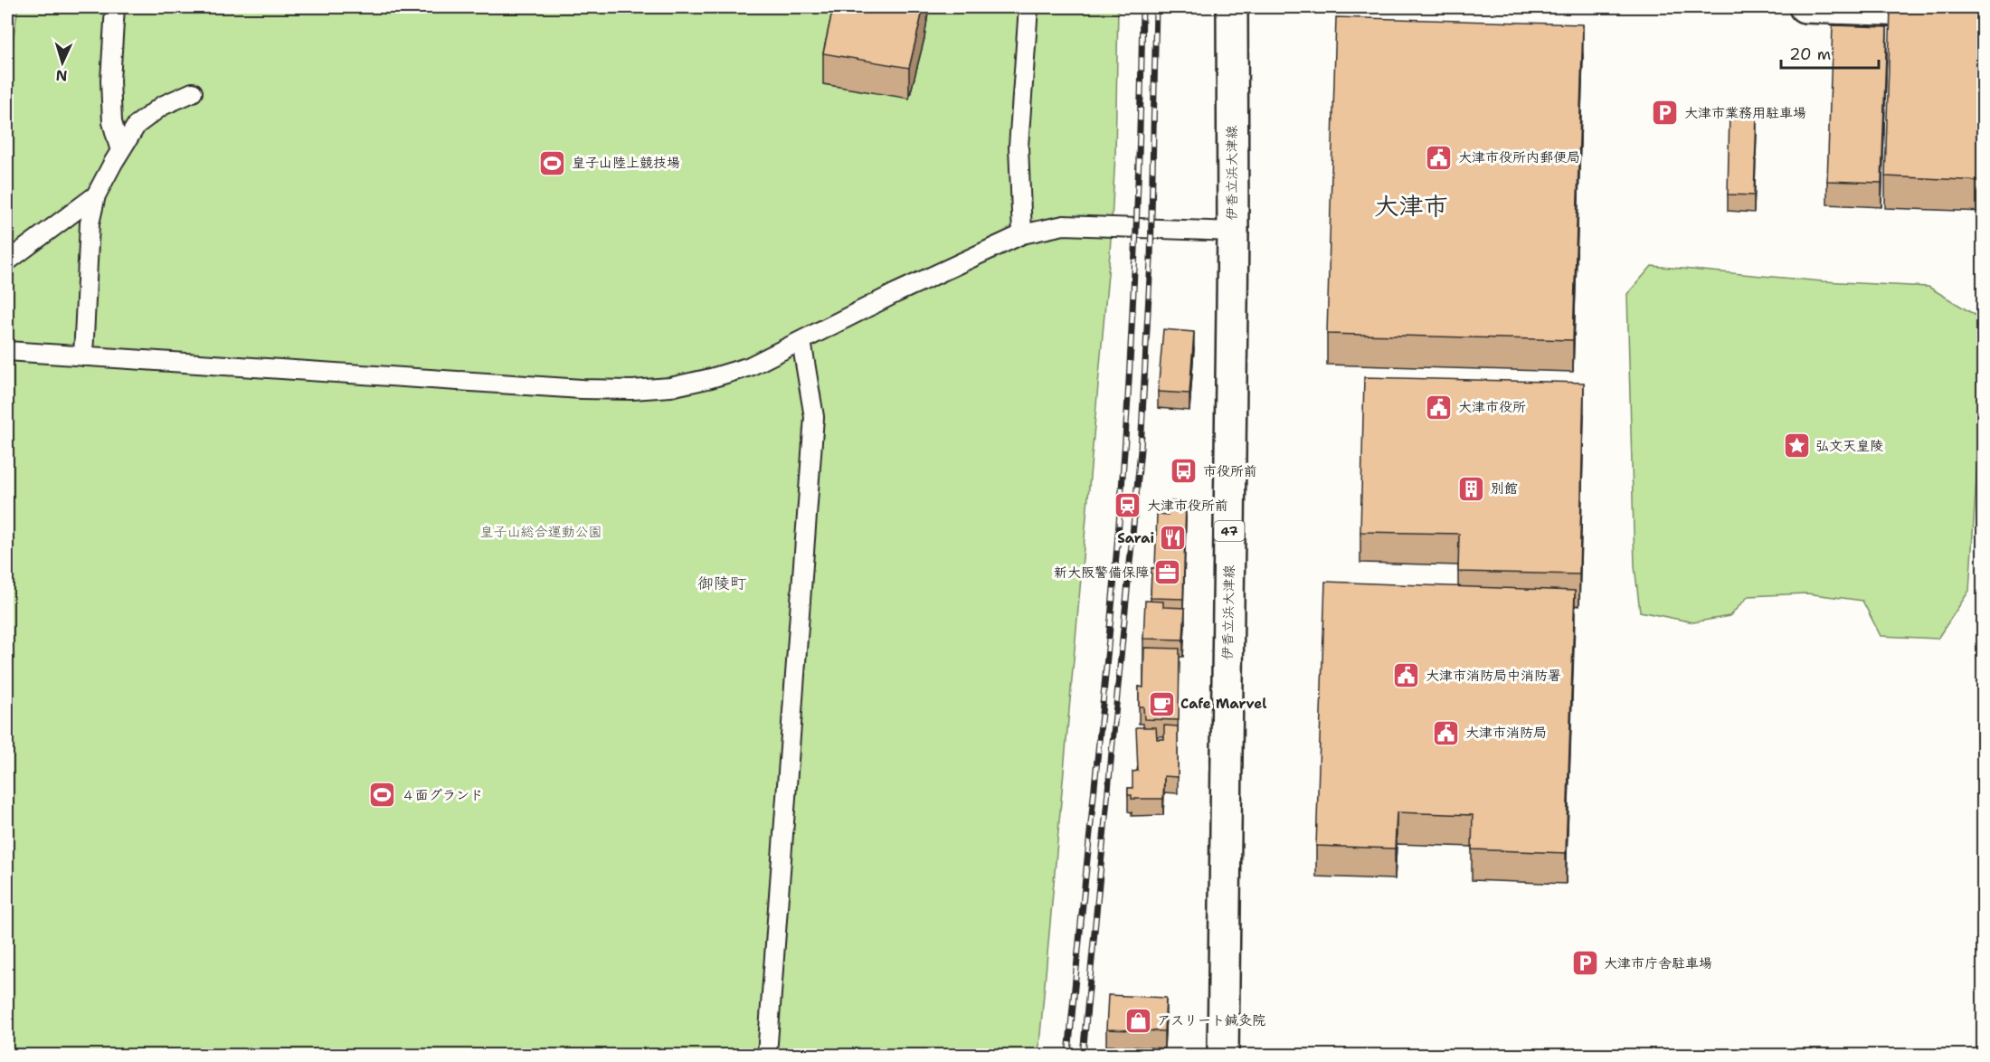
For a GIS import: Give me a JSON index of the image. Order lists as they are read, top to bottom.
{
  "streets": {
    "main road": ["伊香立浜大津線", "47"]
  },
  "districts": ["大津市", "御陵町"],
  "parks": ["皇子山総合運動公園"],
  "places": {
    "parking": ["大津市業務用駐車場", "大津市庁舎駐車場"],
    "public building": [
      "大津市役所内郵便局",
      "大津市役所",
      "大津市消防局中消防署",
      "大津市消防局"
    ],
    "sports": ["皇子山陸上競技場", "４面グランド"],
    "place": ["弘文天皇陵"],
    "bus stop": ["市役所前"],
    "building": ["別館"],
    "station": ["大津市役所前"],
    "restaurant": ["Sarai"],
    "office": ["新大阪警備保障"],
    "cafe": ["Cafe Marvel"],
    "shop": ["アスリート鍼灸院"]
  },
  "scale_bar": "20 m",
  "north": "bottom"
}
